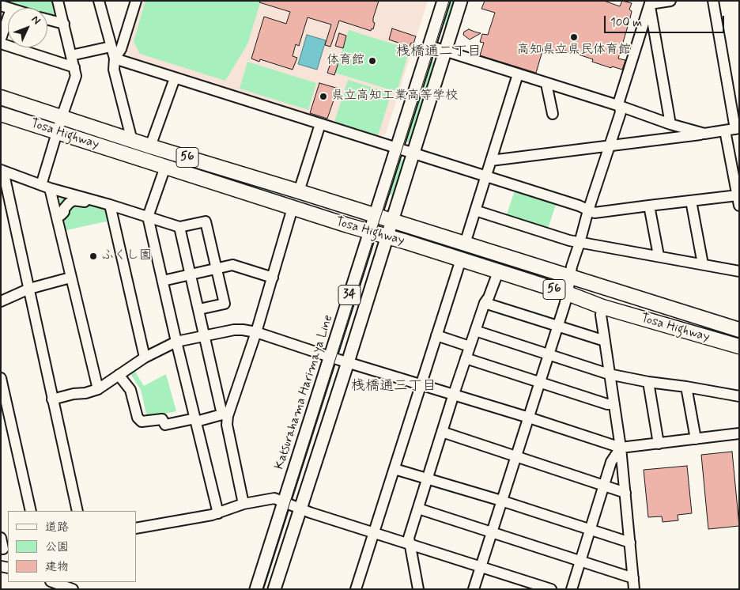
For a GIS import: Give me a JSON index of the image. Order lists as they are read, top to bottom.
{
  "streets": {
    "highway": ["Tosa Highway", "56"],
    "main road": ["34", "Katsurahama Harimaya Line"]
  },
  "crossings": [
    ["Tosa Highway", "34"],
    ["Tosa Highway", "Katsurahama Harimaya Line"]
  ],
  "districts": ["桟橋通二丁目", "桟橋通三丁目"],
  "places": [
    "高知県立県民体育館",
    "体育館",
    "県立高知工業高等学校",
    "ふくし園"
  ],
  "legend": ["道路", "公園", "建物"],
  "scale_bar": "100 m",
  "north": "top right"
}
